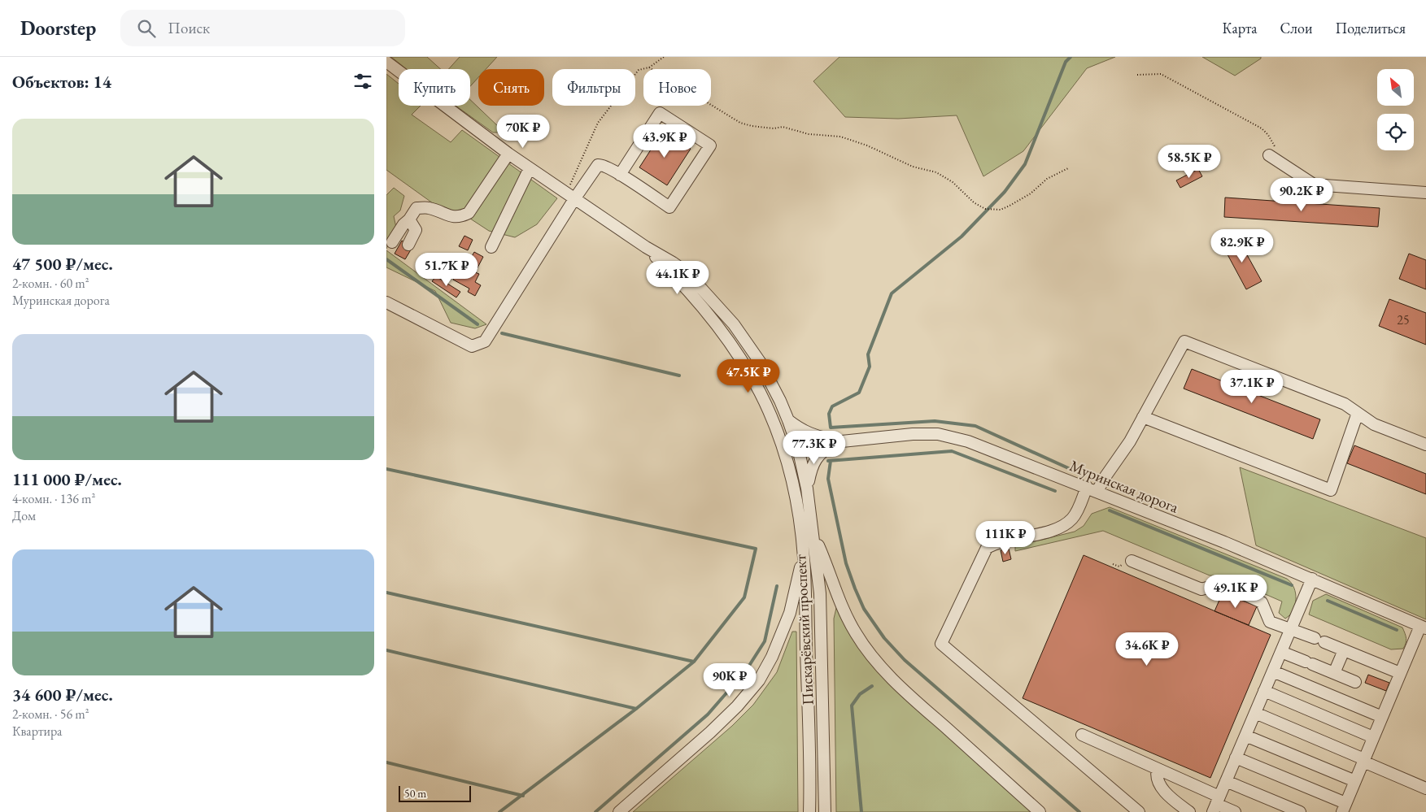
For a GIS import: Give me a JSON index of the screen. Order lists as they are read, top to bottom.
{
  "streets": {
    "street": ["Муринская дорога", "Пискарёвский проспект"]
  },
  "crossings": [
    ["Муринская дорога", "Пискарёвский проспект"]
  ],
  "house_numbers": ["25"],
  "scale_bar": "50 m",
  "north": "top left",
  "page": {
    "header": "Doorstep",
    "search": "Поиск",
    "nav": ["Карта", "Слои", "Поделиться"],
    "heading": "Объектов: 14",
    "chip": [
      "Купить",
      "Снять",
      "Фильтры",
      "Новое"
    ],
    "list": [
      {
        "name": "47 500 ₽/мес.",
        "note": "2-комн. · 60 m² · Муринская дорога"
      },
      {
        "name": "111 000 ₽/мес.",
        "note": "4-комн. · 136 m² · Дом"
      },
      {
        "name": "34 600 ₽/мес.",
        "note": "2-комн. · 56 m² · Квартира"
      }
    ],
    "price": [
      "70K ₽",
      "43.9K ₽",
      "58.5K ₽",
      "90.2K ₽",
      "82.9K ₽",
      "51.7K ₽",
      "44.1K ₽",
      "47.5K ₽",
      "37.1K ₽",
      "77.3K ₽",
      "111K ₽",
      "49.1K ₽",
      "34.6K ₽",
      "90K ₽"
    ],
    "scale": "50 m"
  }
}
